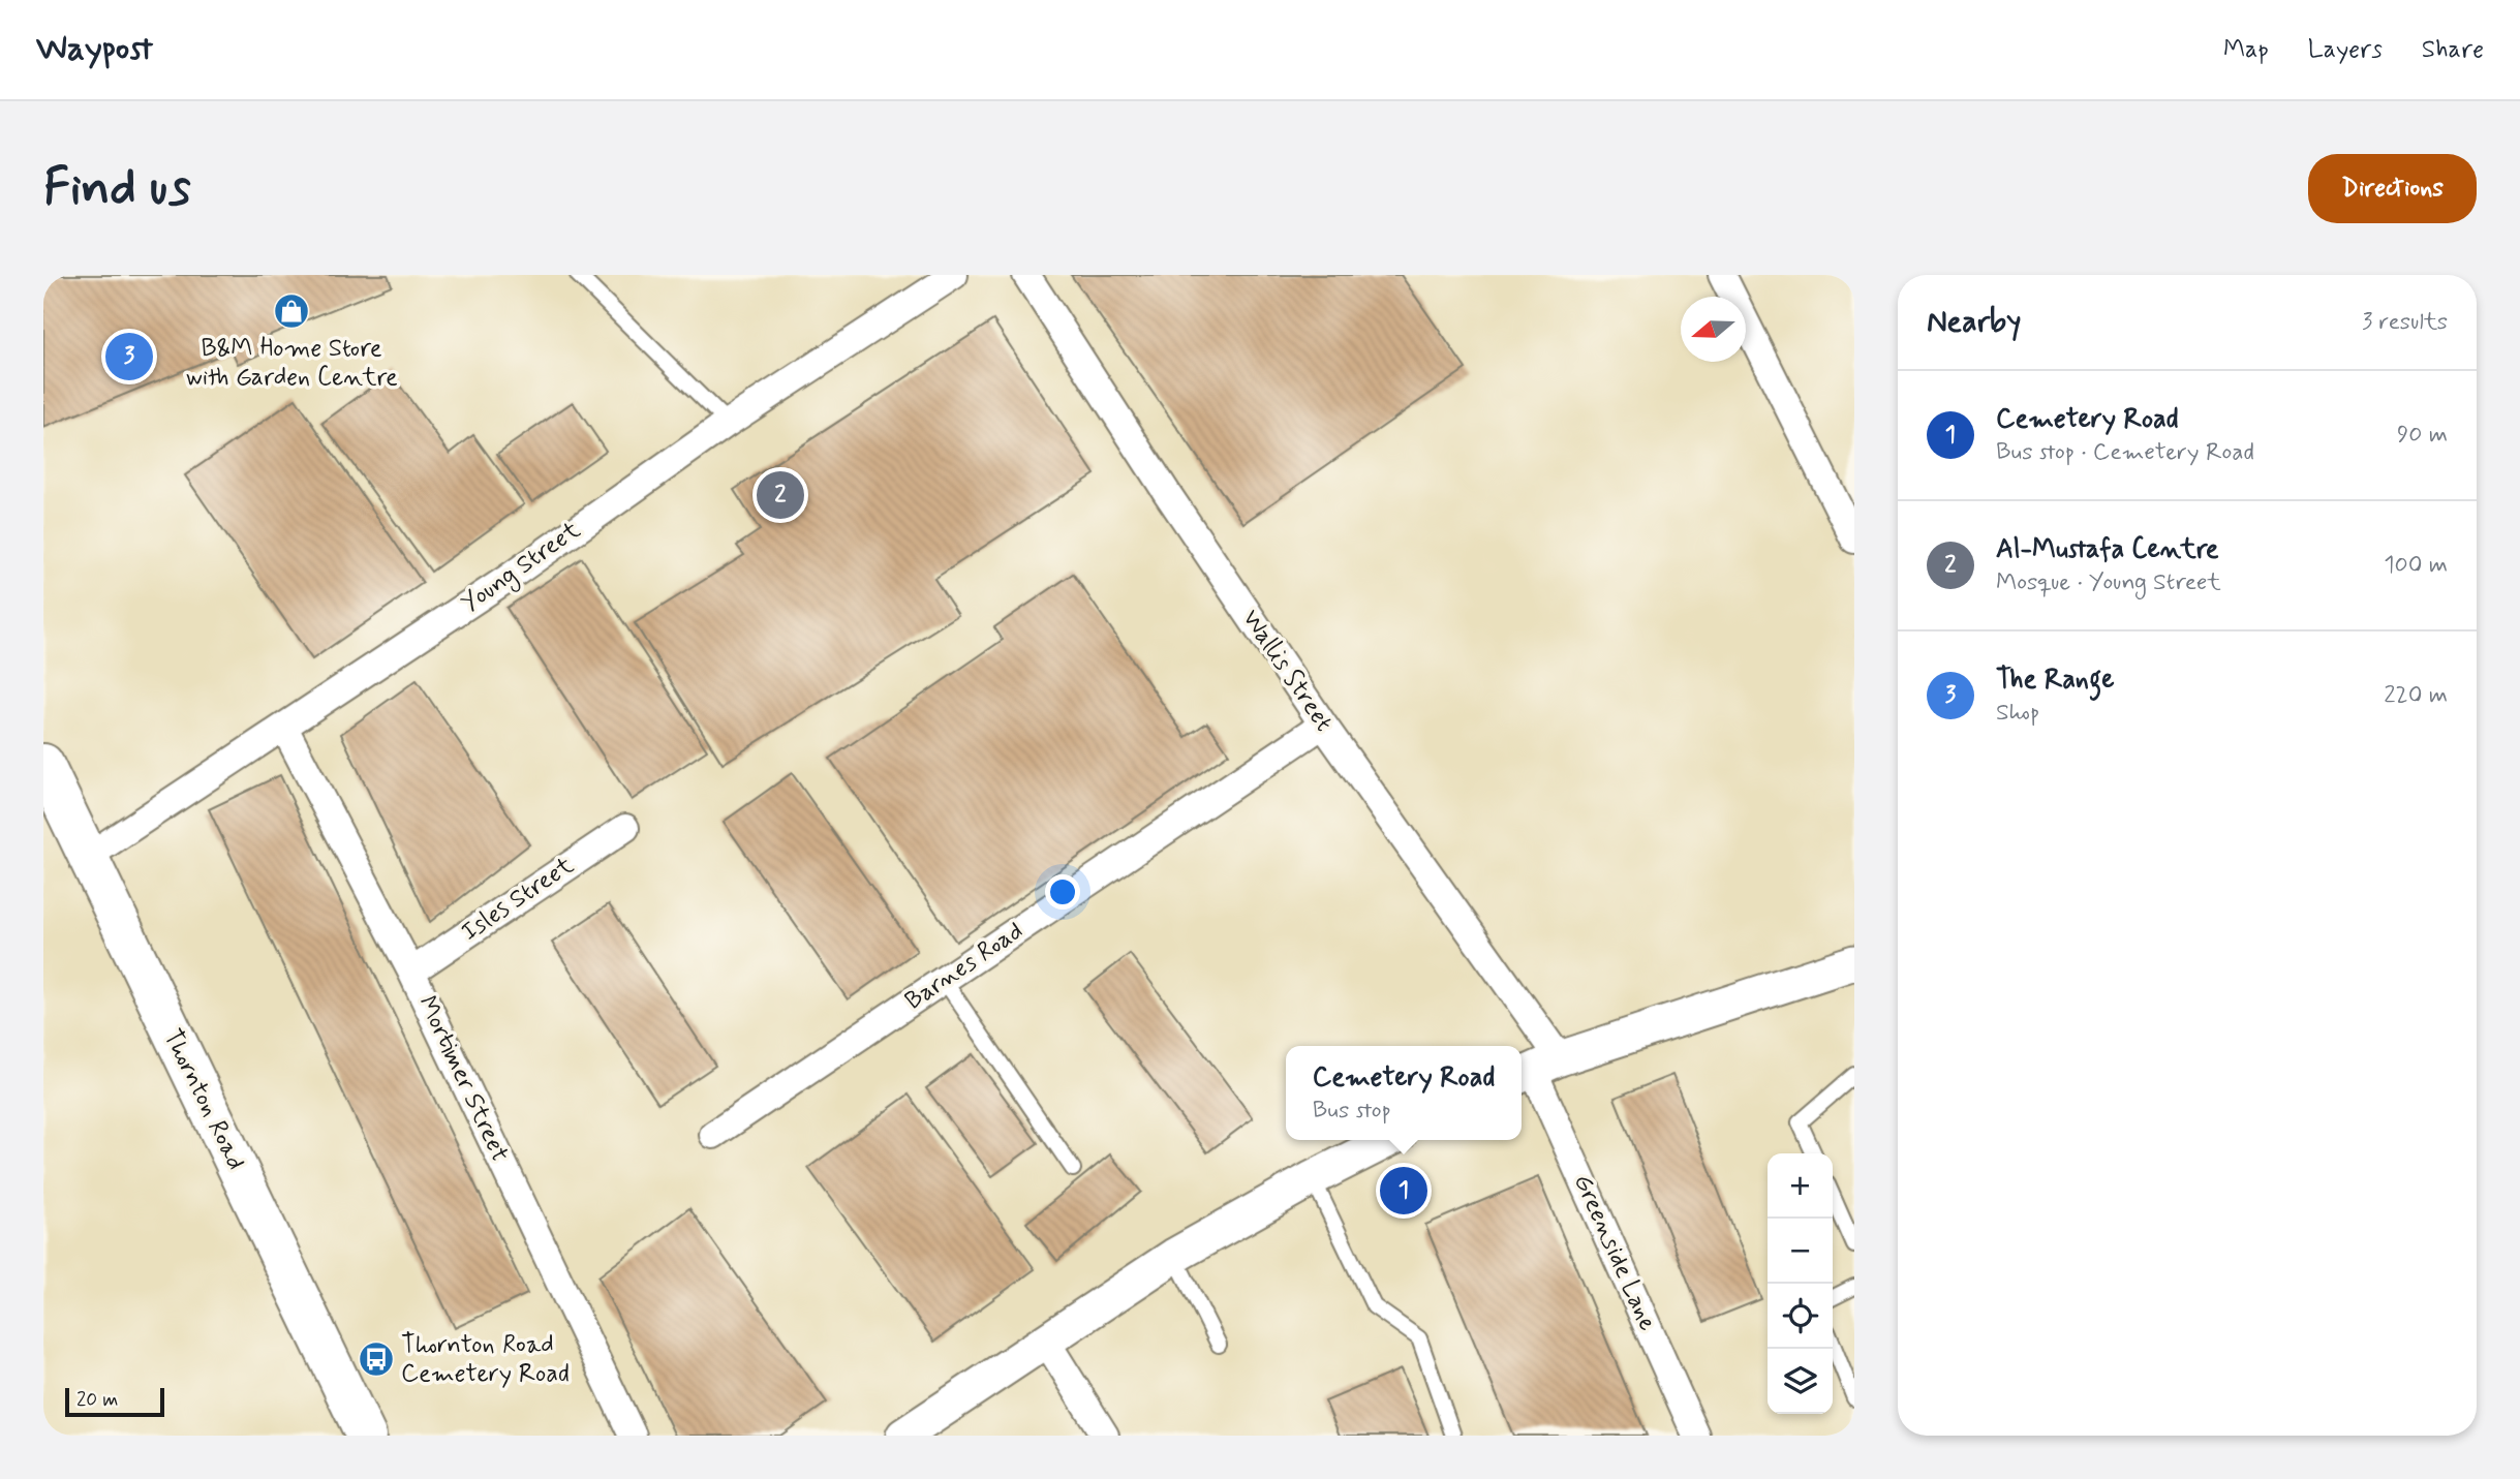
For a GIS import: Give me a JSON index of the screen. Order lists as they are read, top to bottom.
{
  "streets": {
    "main road": ["Thornton Road"],
    "street": [
      "Young Street",
      "Wallis Street",
      "Isles Street",
      "Barnes Road",
      "Mortimer Street",
      "Greenside Lane"
    ]
  },
  "crossings": [
    ["Young Street", "Mortimer Street"],
    ["Young Street", "Thornton Road"],
    ["Wallis Street", "Barnes Road"],
    ["Wallis Street", "Greenside Lane"],
    ["Isles Street", "Mortimer Street"]
  ],
  "places": {
    "shop": ["B&M Home Store with Garden Centre"],
    "bus stop": ["Thornton Road Cemetery Road"]
  },
  "scale_bar": "20 m",
  "north": "left",
  "page": {
    "header": "Waypost",
    "nav": ["Map", "Layers", "Share"],
    "buttons": "Directions",
    "title": "Find us",
    "heading": ["Nearby", "3 results"],
    "pins": ["3", "2", "1"],
    "list": [
      {
        "mark": "1",
        "name": "Cemetery Road",
        "note": "Bus stop · Cemetery Road",
        "value": "90 m"
      },
      {
        "mark": "2",
        "name": "Al-Mustafa Centre",
        "note": "Mosque · Young Street",
        "value": "100 m"
      },
      {
        "mark": "3",
        "name": "The Range",
        "note": "Shop",
        "value": "220 m"
      }
    ],
    "popup": ["Cemetery Road", "Bus stop"],
    "map_buttons": ["+", "−"],
    "scale": "20 m"
  }
}
